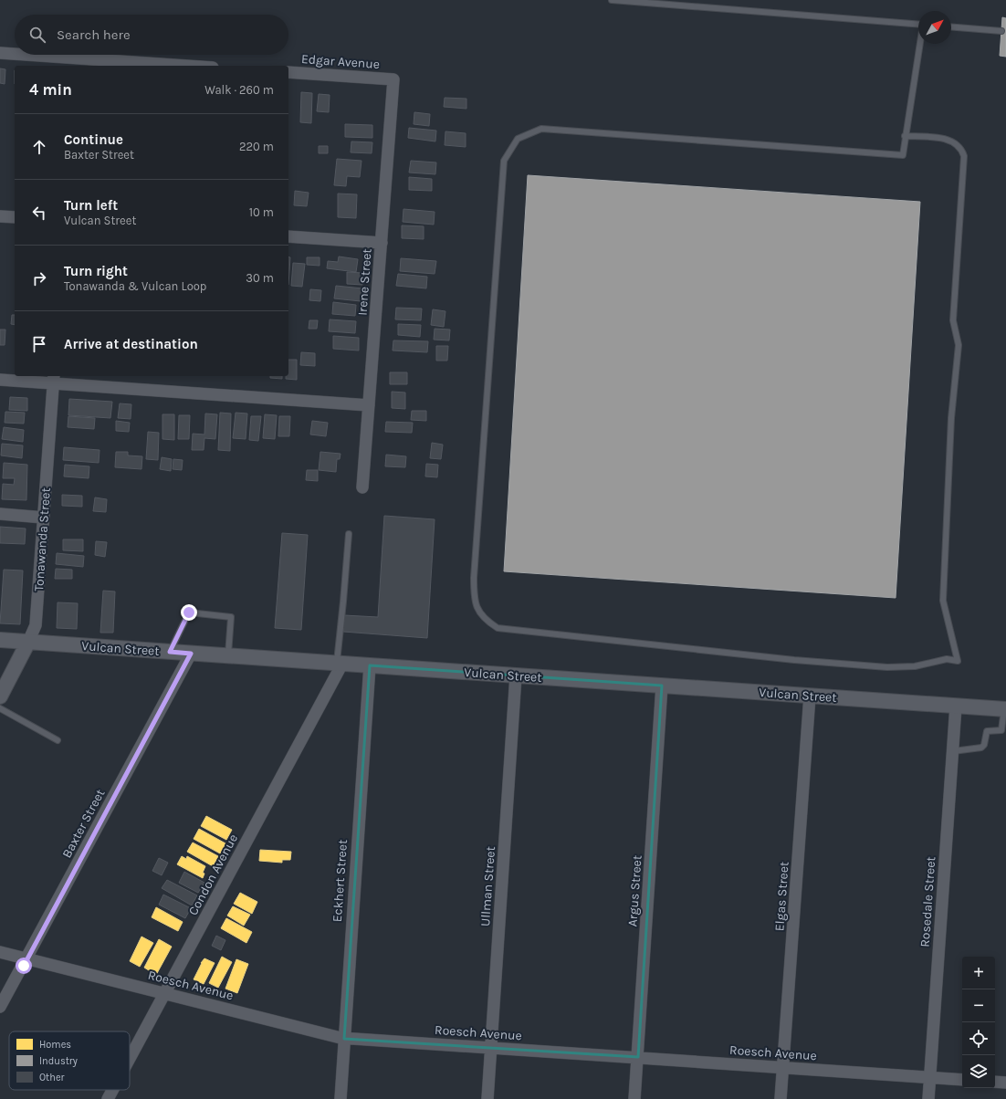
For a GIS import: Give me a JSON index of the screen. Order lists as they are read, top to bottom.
{
  "streets": {
    "street": [
      "Edgar Avenue",
      "Irene Street",
      "Tonawanda Street",
      "Vulcan Street",
      "Baxter Street",
      "Condon Avenue",
      "Eckhert Street",
      "Ullman Street",
      "Argus Street",
      "Elgas Street",
      "Rosedale Street",
      "Roesch Avenue"
    ]
  },
  "crossings": [
    ["Edgar Avenue", "Irene Street"],
    ["Tonawanda Street", "Vulcan Street"],
    ["Vulcan Street", "Baxter Street"],
    ["Vulcan Street", "Condon Avenue"],
    ["Vulcan Street", "Eckhert Street"],
    ["Vulcan Street", "Ullman Street"],
    ["Vulcan Street", "Argus Street"],
    ["Vulcan Street", "Elgas Street"],
    ["Vulcan Street", "Rosedale Street"],
    ["Baxter Street", "Roesch Avenue"],
    ["Condon Avenue", "Roesch Avenue"],
    ["Eckhert Street", "Roesch Avenue"],
    ["Ullman Street", "Roesch Avenue"],
    ["Argus Street", "Roesch Avenue"],
    ["Elgas Street", "Roesch Avenue"],
    ["Rosedale Street", "Roesch Avenue"]
  ],
  "legend": ["Homes", "Industry", "Other"],
  "north": "top right",
  "page": {
    "search": "Search here",
    "heading": ["4 min", "Walk · 260 m"],
    "list": [
      ["Continue", "Baxter Street", "220 m"],
      ["Turn left", "Vulcan Street", "10 m"],
      ["Turn right", "Tonawanda & Vulcan Loop", "30 m"],
      "Arrive at destination"
    ],
    "map_buttons": ["+", "−"]
  }
}
